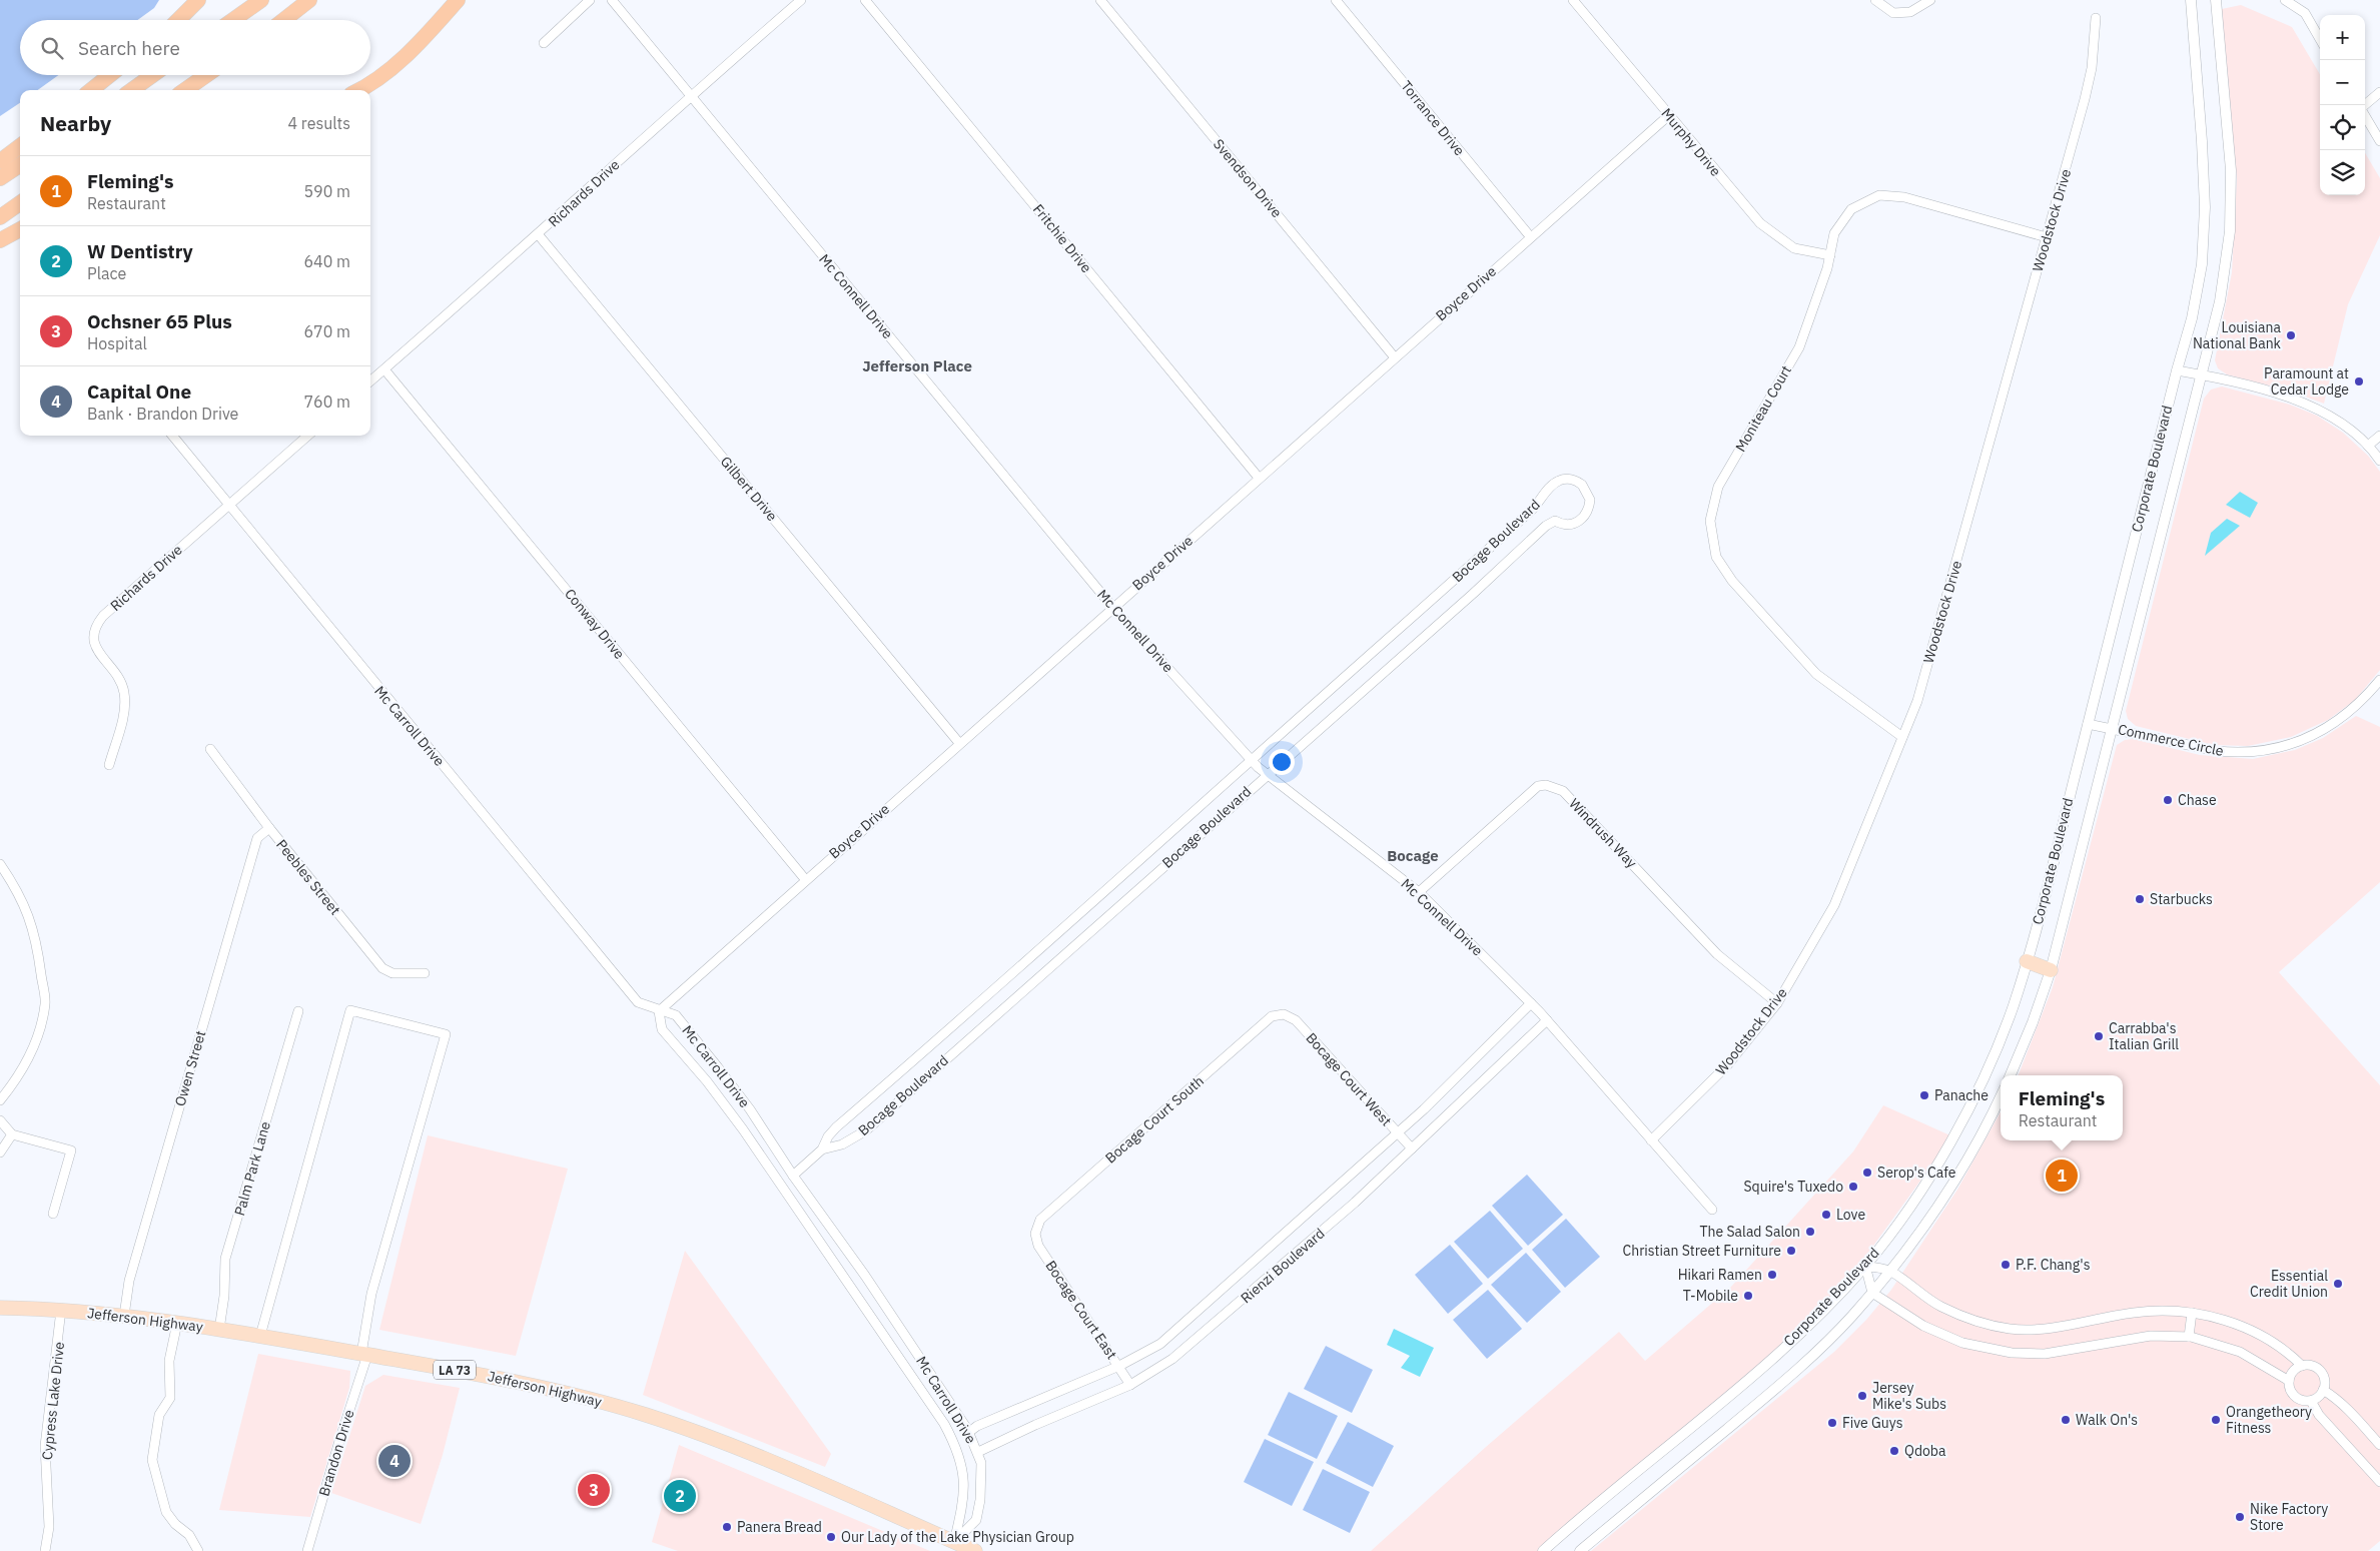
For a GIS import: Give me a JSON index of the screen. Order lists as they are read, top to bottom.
{
  "streets": {
    "main road": ["Jefferson Highway", "LA 73"],
    "street": [
      "Torrance Drive",
      "Murphy Drive",
      "Svendson Drive",
      "Richards Drive",
      "Woodstock Drive",
      "Fritchie Drive",
      "Boyce Drive",
      "Mc Connell Drive",
      "Moniteau Court",
      "Corporate Boulevard",
      "Gilbert Drive",
      "Bocage Boulevard",
      "Conway Drive",
      "Mc Carroll Drive",
      "Commerce Circle",
      "Windrush Way",
      "Peebles Street",
      "Owen Street",
      "Bocage Court West",
      "Bocage Court South",
      "Palm Park Lane",
      "Rienzi Boulevard",
      "Bocage Court East",
      "Cypress Lake Drive",
      "Brandon Drive"
    ]
  },
  "crossings": [
    ["Torrance Drive", "Boyce Drive"],
    ["Murphy Drive", "Boyce Drive"],
    ["Murphy Drive", "Moniteau Court"],
    ["Svendson Drive", "Boyce Drive"],
    ["Richards Drive", "Mc Connell Drive"],
    ["Richards Drive", "Gilbert Drive"],
    ["Richards Drive", "Conway Drive"],
    ["Richards Drive", "Mc Carroll Drive"],
    ["Woodstock Drive", "Mc Connell Drive"],
    ["Woodstock Drive", "Moniteau Court"],
    ["Woodstock Drive", "Windrush Way"],
    ["Fritchie Drive", "Boyce Drive"],
    ["Boyce Drive", "Mc Connell Drive"],
    ["Boyce Drive", "Gilbert Drive"],
    ["Boyce Drive", "Conway Drive"],
    ["Boyce Drive", "Mc Carroll Drive"],
    ["Mc Connell Drive", "Bocage Boulevard"],
    ["Mc Connell Drive", "Windrush Way"],
    ["Mc Connell Drive", "Rienzi Boulevard"],
    ["Corporate Boulevard", "Commerce Circle"],
    ["Bocage Boulevard", "Mc Carroll Drive"],
    ["Mc Carroll Drive", "Rienzi Boulevard"],
    ["Mc Carroll Drive", "Jefferson Highway"],
    ["Peebles Street", "Owen Street"],
    ["Owen Street", "Jefferson Highway"],
    ["Bocage Court West", "Bocage Court South"],
    ["Bocage Court West", "Rienzi Boulevard"],
    ["Bocage Court South", "Bocage Court East"],
    ["Palm Park Lane", "Jefferson Highway"],
    ["Rienzi Boulevard", "Bocage Court East"],
    ["Jefferson Highway", "Cypress Lake Drive"],
    ["Jefferson Highway", "Brandon Drive"]
  ],
  "districts": ["Jefferson Place", "Bocage"],
  "places": [
    "Louisiana National Bank",
    "Paramount at Cedar Lodge",
    "Chase",
    "Starbucks",
    "Carrabba's Italian Grill",
    "Panache",
    "Serop's Cafe",
    "Squire's Tuxedo",
    "Love",
    "The Salad Salon",
    "Christian Street Furniture",
    "P.F. Chang's",
    "Hikari Ramen",
    "Essential Credit Union",
    "T-Mobile",
    "Jersey Mike's Subs",
    "Walk On's",
    "Orangetheory Fitness",
    "Five Guys",
    "Qdoba",
    "Nike Factory Store",
    "Panera Bread",
    "Our Lady of the Lake Physician Group"
  ],
  "page": {
    "map_buttons": ["+", "−"],
    "search": "Search here",
    "heading": ["Nearby", "4 results"],
    "list": [
      {
        "mark": "1",
        "name": "Fleming's",
        "note": "Restaurant",
        "value": "590 m"
      },
      {
        "mark": "2",
        "name": "W Dentistry",
        "note": "Place",
        "value": "640 m"
      },
      {
        "mark": "3",
        "name": "Ochsner 65 Plus",
        "note": "Hospital",
        "value": "670 m"
      },
      {
        "mark": "4",
        "name": "Capital One",
        "note": "Bank · Brandon Drive",
        "value": "760 m"
      }
    ],
    "popup": ["Fleming's", "Restaurant"],
    "pins": [
      "1",
      "4",
      "3",
      "2"
    ]
  }
}
